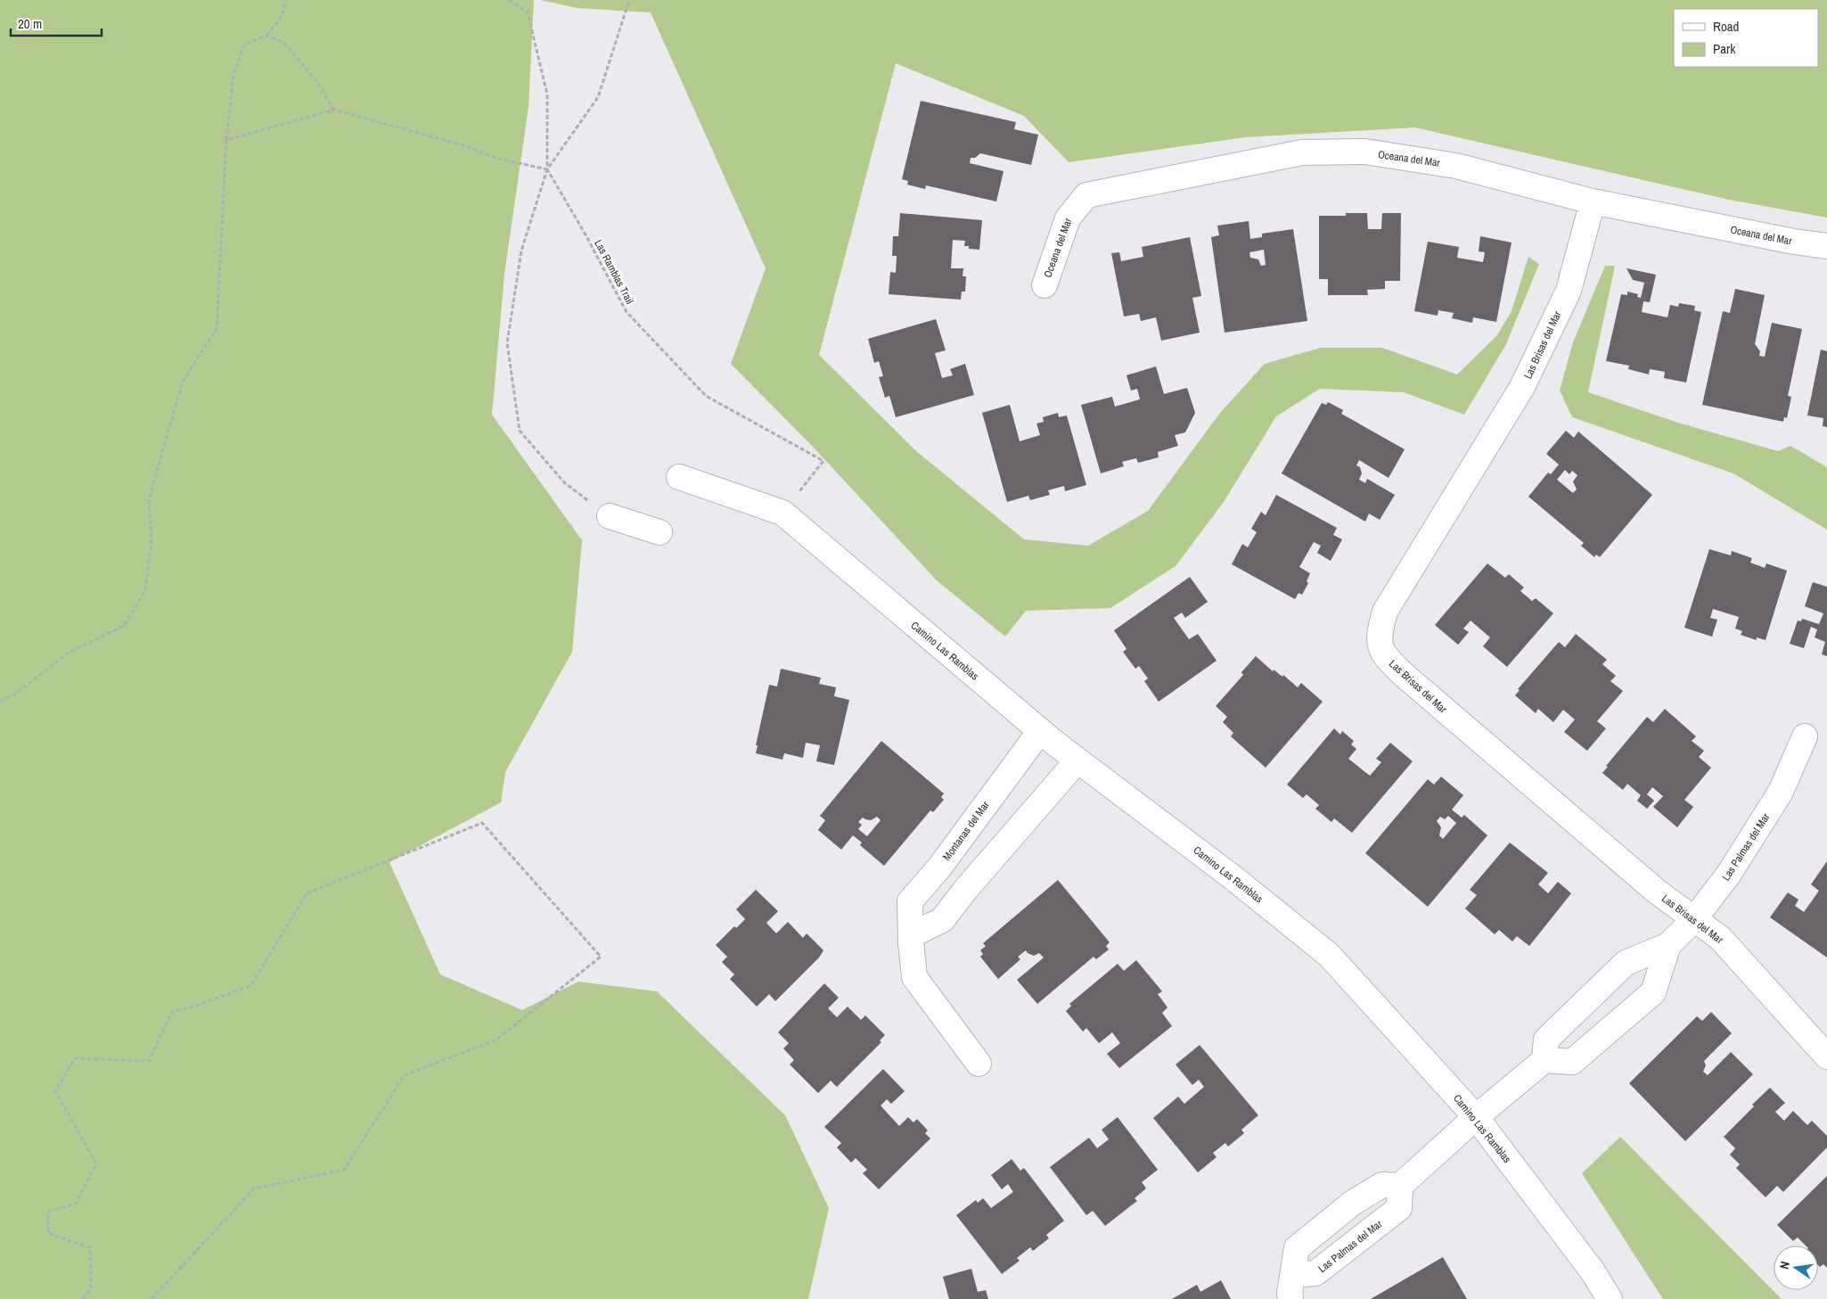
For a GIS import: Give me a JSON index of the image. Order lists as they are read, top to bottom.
{
  "streets": {
    "street": [
      "Oceana del Mar",
      "Las Brisas del Mar",
      "Camino Las Ramblas",
      "Montanas del Mar",
      "Las Palmas del Mar"
    ],
    "path": ["Las Ramblas Trail"]
  },
  "crossings": [
    ["Oceana del Mar", "Las Brisas del Mar"],
    ["Las Ramblas Trail", "Camino Las Ramblas"],
    ["Las Brisas del Mar", "Las Palmas del Mar"],
    ["Camino Las Ramblas", "Montanas del Mar"]
  ],
  "legend": ["Road", "Park"],
  "scale_bar": "20 m",
  "north": "left"
}
